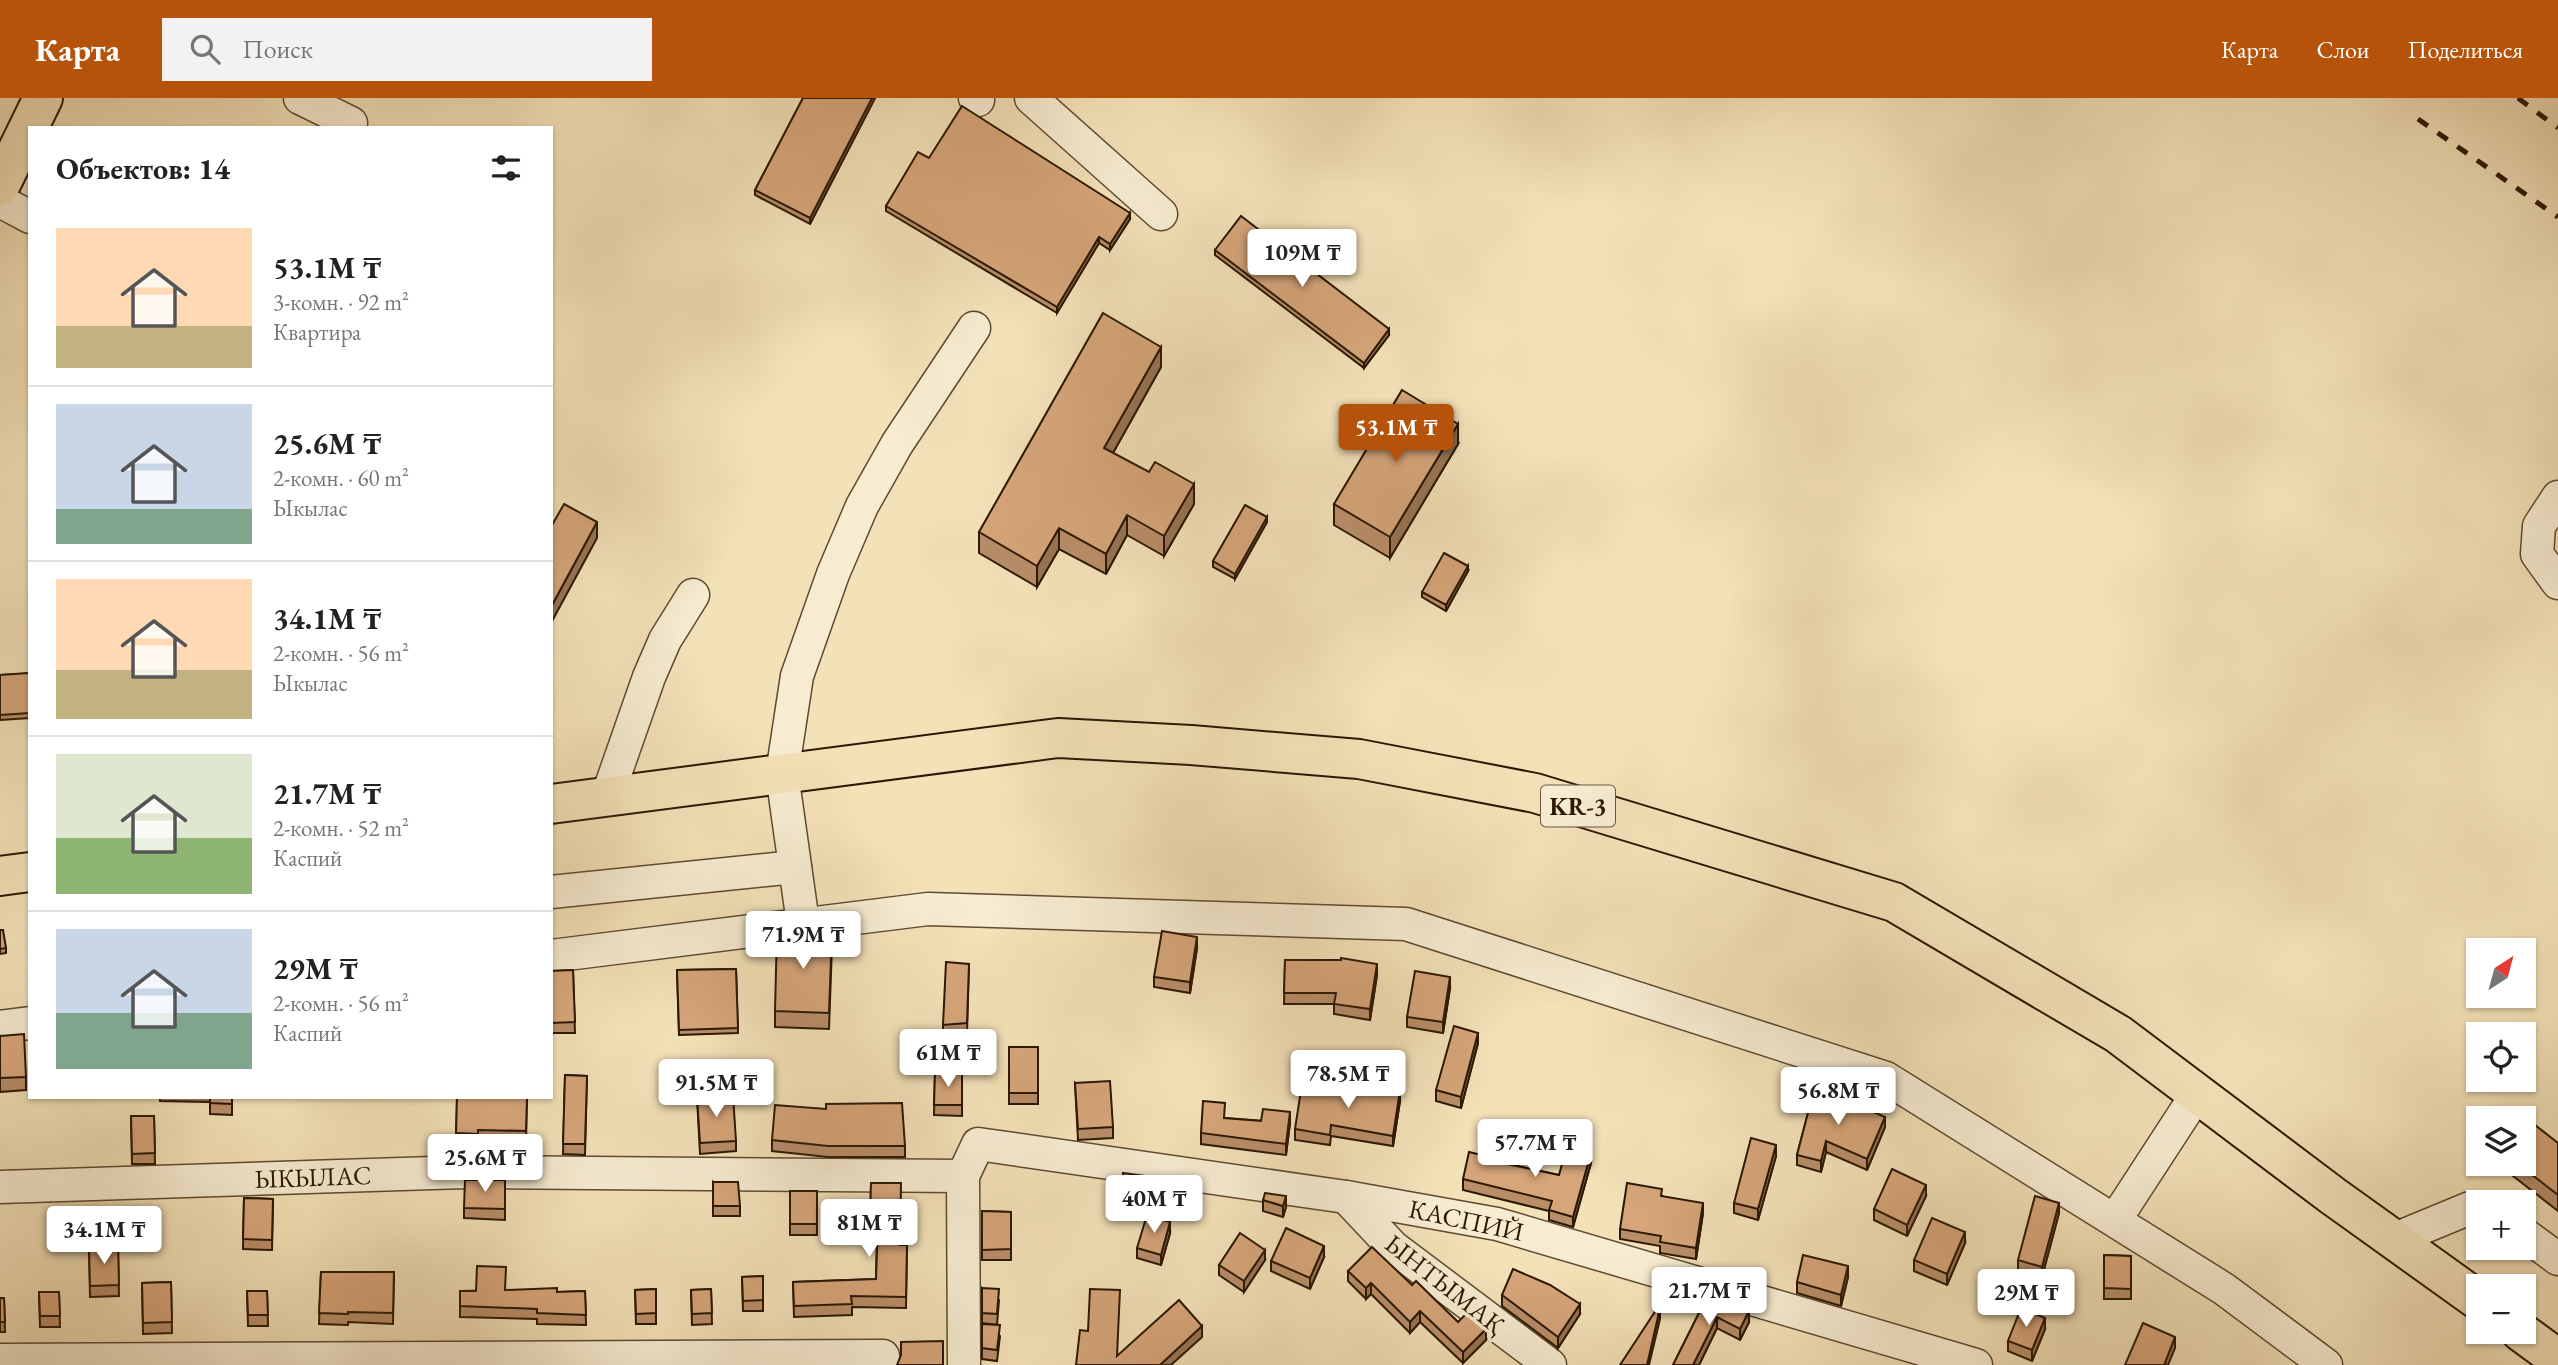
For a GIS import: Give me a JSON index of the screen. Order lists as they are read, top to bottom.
{
  "streets": {
    "main road": ["KR-3"],
    "street": ["ЫКЫЛАС", "КАСПИЙ", "ЫНТЫМАҚ"]
  },
  "crossings": [
    ["ЫКЫЛАС", "КАСПИЙ"],
    ["КАСПИЙ", "ЫНТЫМАҚ"]
  ],
  "north": "top right",
  "page": {
    "header": "Карта",
    "search": "Поиск",
    "nav": ["Карта", "Слои", "Поделиться"],
    "heading": "Объектов: 14",
    "list": [
      {
        "name": "53.1M ₸",
        "note": "3-комн. · 92 m² · Квартира"
      },
      {
        "name": "25.6M ₸",
        "note": "2-комн. · 60 m² · Ыкылас"
      },
      {
        "name": "34.1M ₸",
        "note": "2-комн. · 56 m² · Ыкылас"
      },
      {
        "name": "21.7M ₸",
        "note": "2-комн. · 52 m² · Каспий"
      },
      {
        "name": "29M ₸",
        "note": "2-комн. · 56 m² · Каспий"
      }
    ],
    "price": [
      "109M ₸",
      "53.1M ₸",
      "71.9M ₸",
      "61M ₸",
      "78.5M ₸",
      "91.5M ₸",
      "56.8M ₸",
      "57.7M ₸",
      "25.6M ₸",
      "40M ₸",
      "81M ₸",
      "34.1M ₸",
      "21.7M ₸",
      "29M ₸"
    ],
    "map_buttons": ["+", "−"]
  }
}
